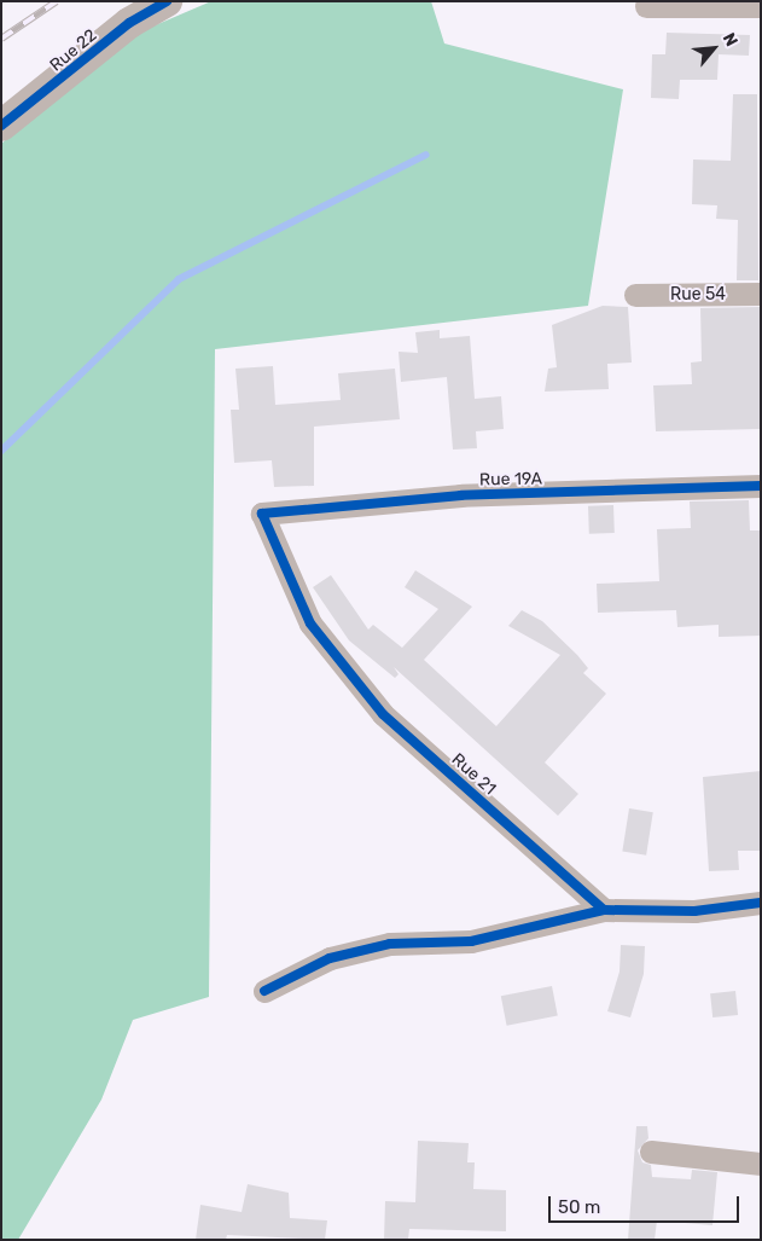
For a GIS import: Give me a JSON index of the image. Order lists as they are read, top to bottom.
{
  "streets": {
    "street": [
      "Rue 22",
      "Rue 54",
      "Rue 19A",
      "Rue 21"
    ]
  },
  "crossings": [
    ["Rue 19A", "Rue 21"]
  ],
  "scale_bar": "50 m",
  "north": "top right"
}
